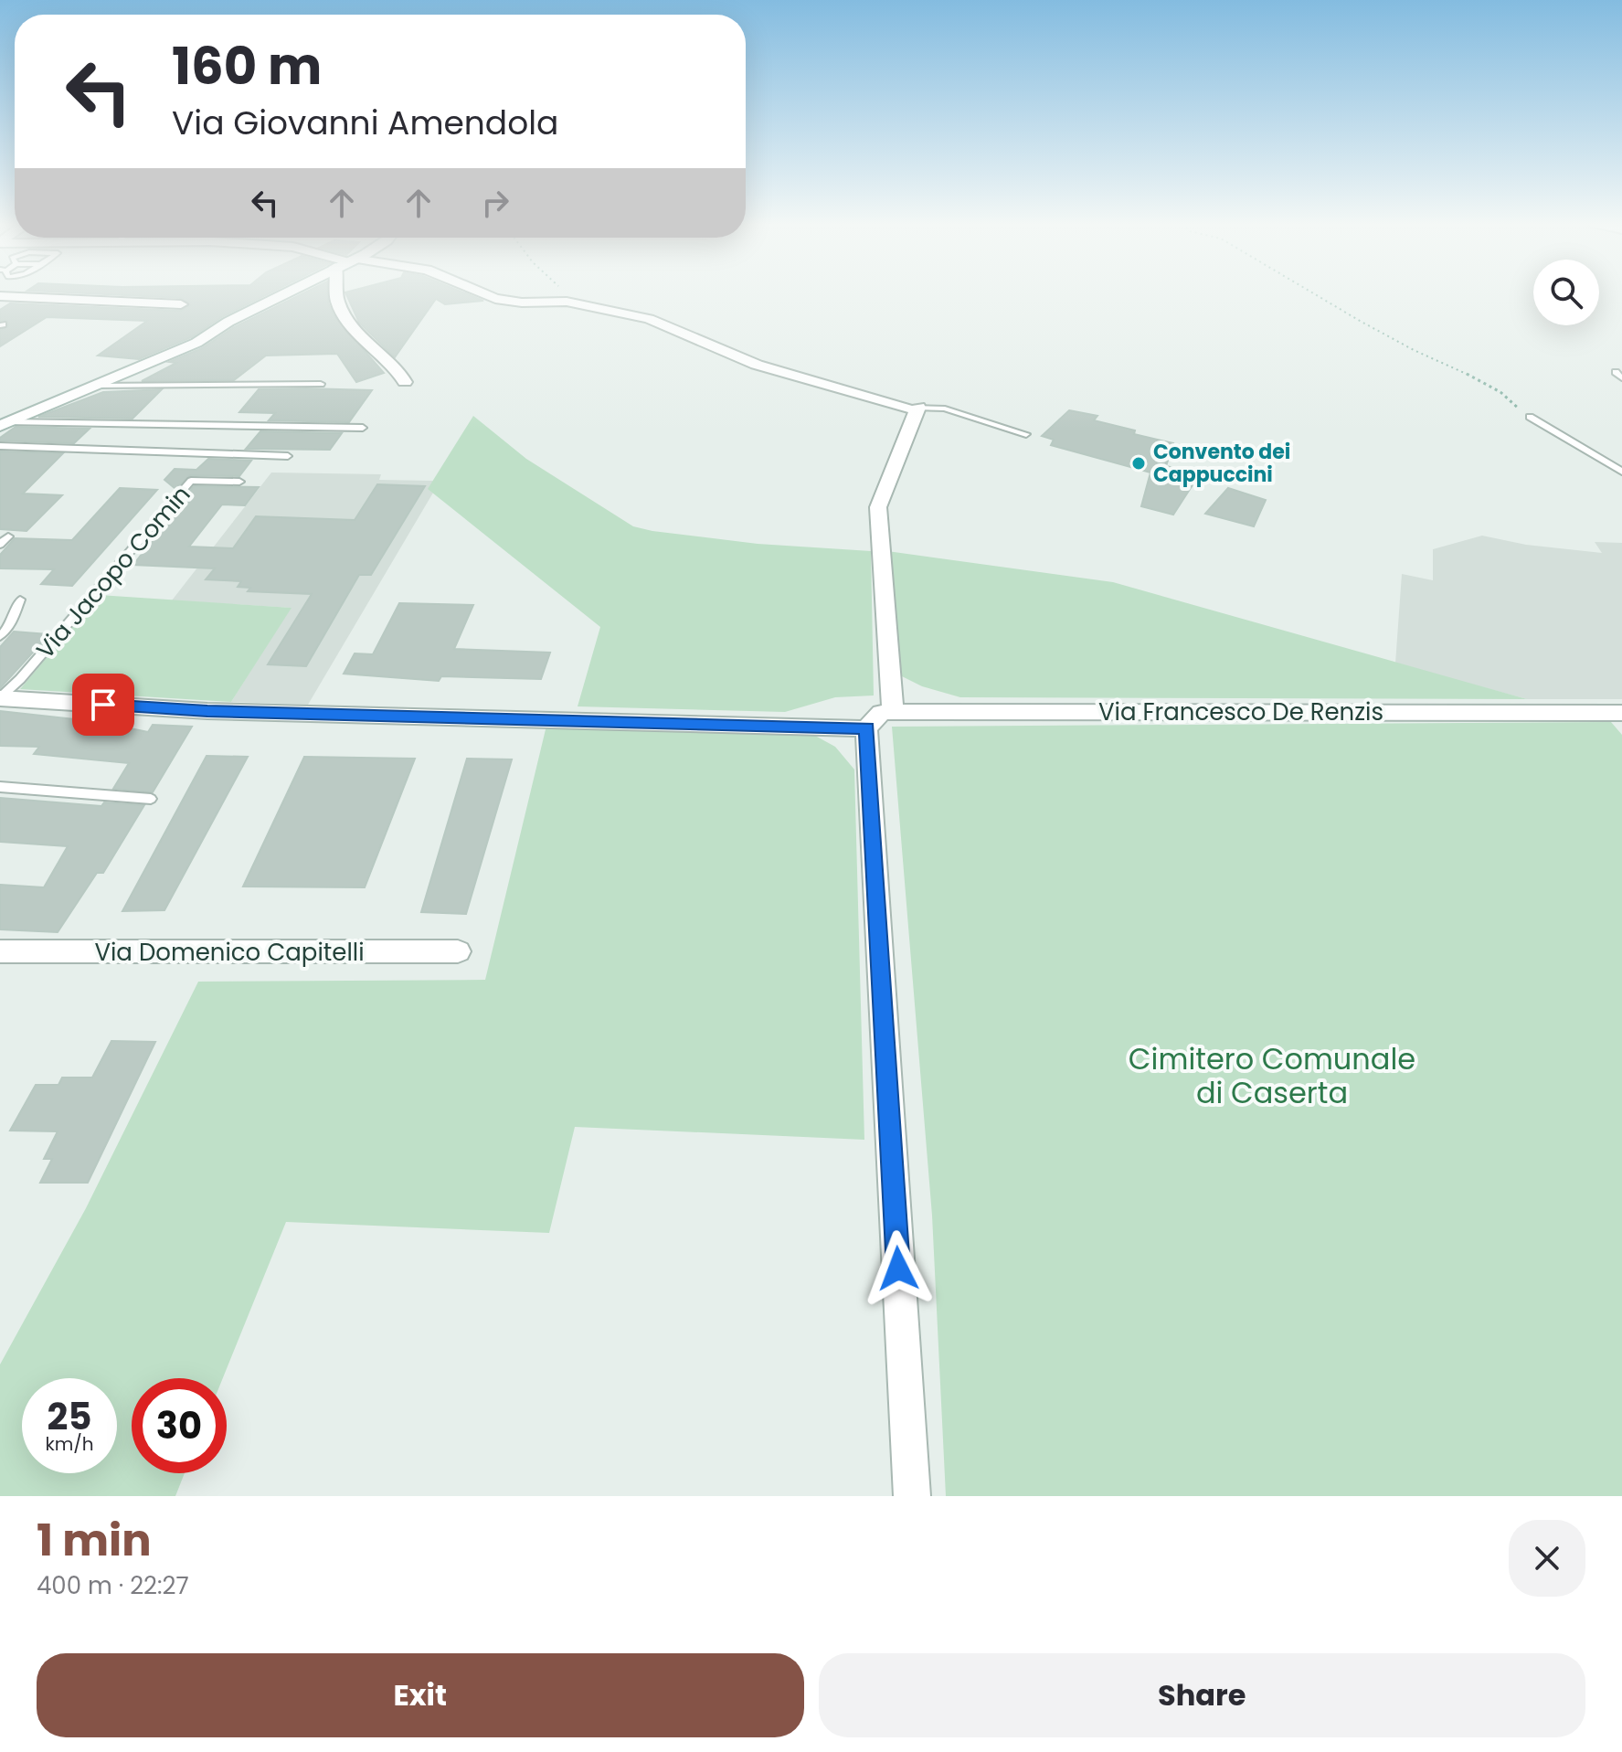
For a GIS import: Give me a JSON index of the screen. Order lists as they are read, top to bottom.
{
  "streets": {
    "street": ["Via Francesco De Renzis", "Via Domenico Capitelli"],
    "lane": ["Via Jacopo Comin"]
  },
  "parks": ["Cimitero Comunale di Caserta"],
  "places": ["Convento dei Cappuccini"],
  "page": {
    "turn": ["160 m", "Via Giovanni Amendola"],
    "speed": "25 km/h",
    "limit": "30",
    "heading": ["1 min", "400 m · 22:27"],
    "buttons": ["Exit", "Share"]
  }
}
